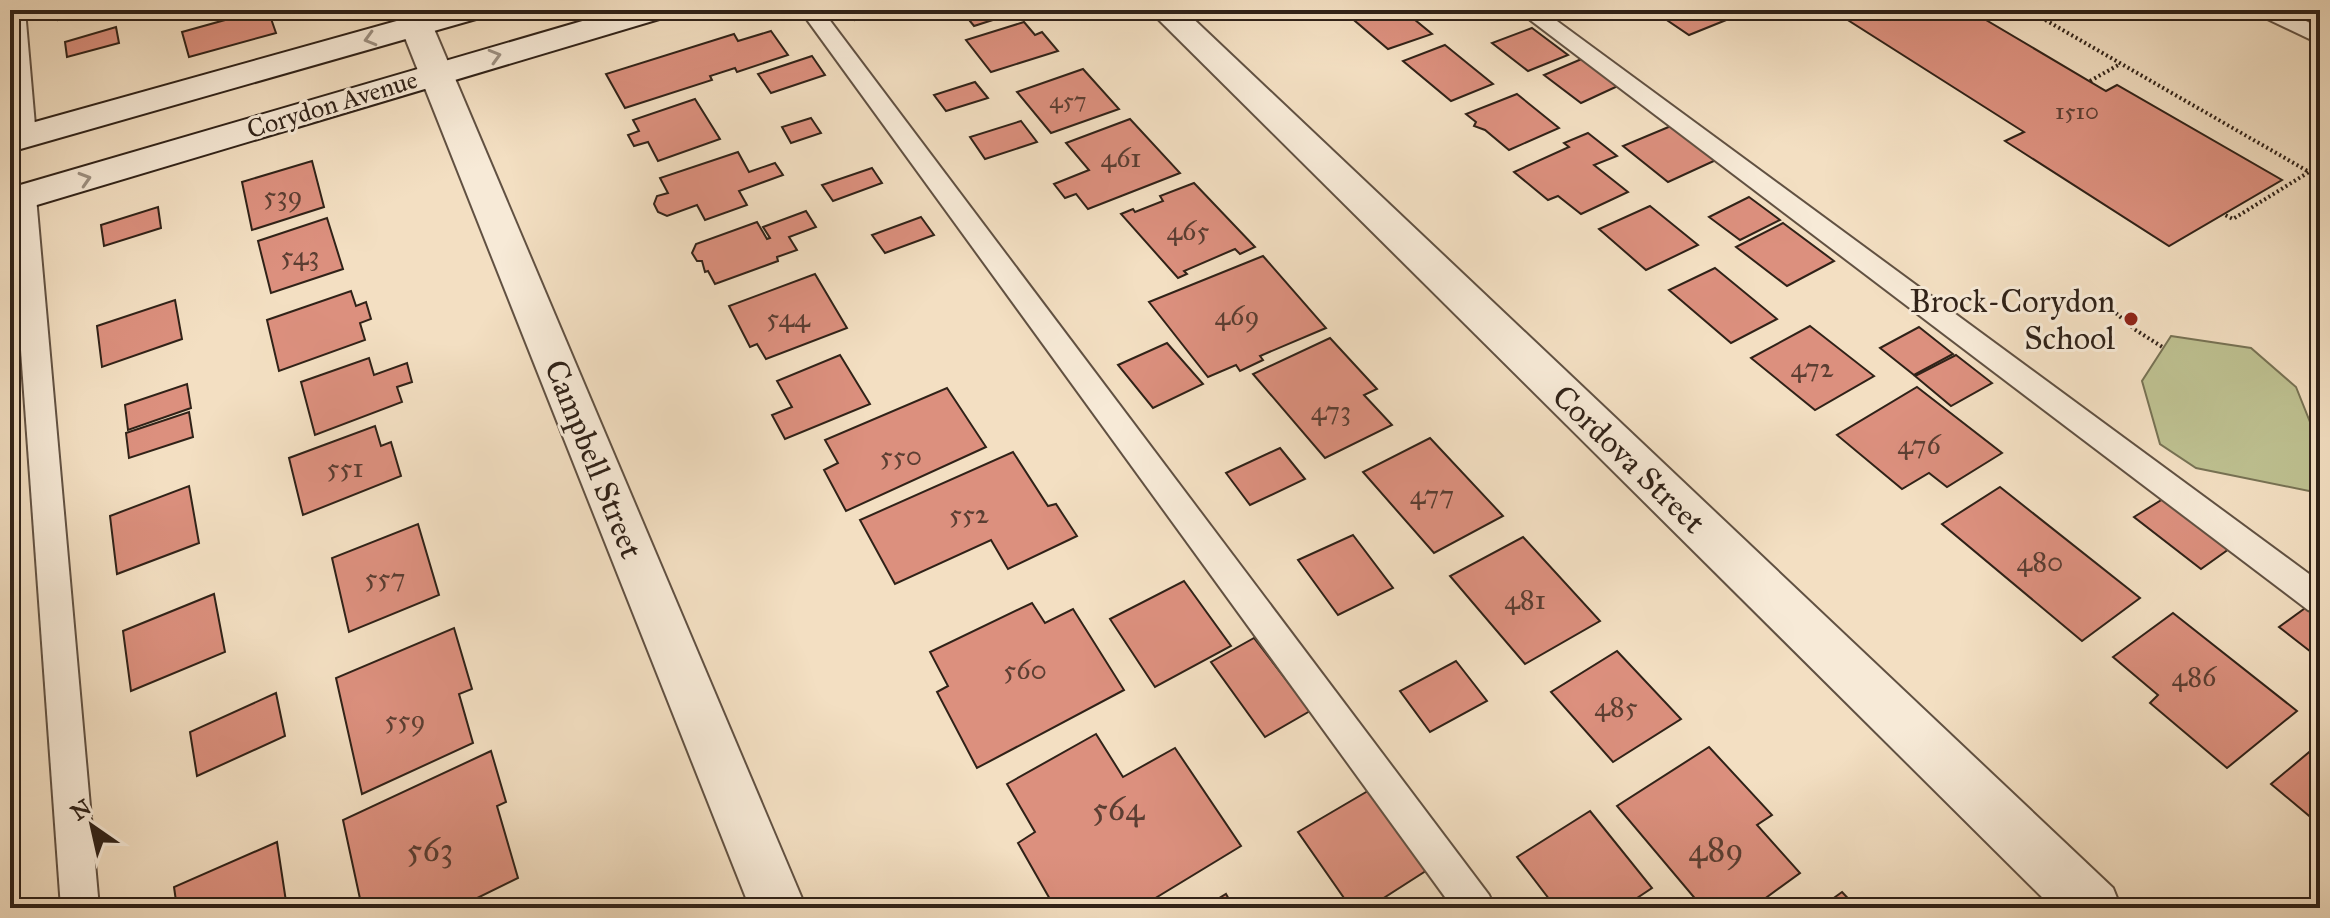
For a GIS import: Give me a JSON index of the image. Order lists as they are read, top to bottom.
{
  "streets": {
    "street": ["Corydon Avenue", "Campbell Street", "Cordova Street"]
  },
  "crossings": [
    ["Corydon Avenue", "Campbell Street"]
  ],
  "places": ["Brock-Corydon School"],
  "house_numbers": [
    "457",
    "1510",
    "461",
    "539",
    "465",
    "543",
    "469",
    "544",
    "472",
    "473",
    "476",
    "550",
    "551",
    "477",
    "552",
    "480",
    "557",
    "481",
    "560",
    "486",
    "485",
    "559",
    "564",
    "563",
    "489"
  ],
  "north": "top left"
}
